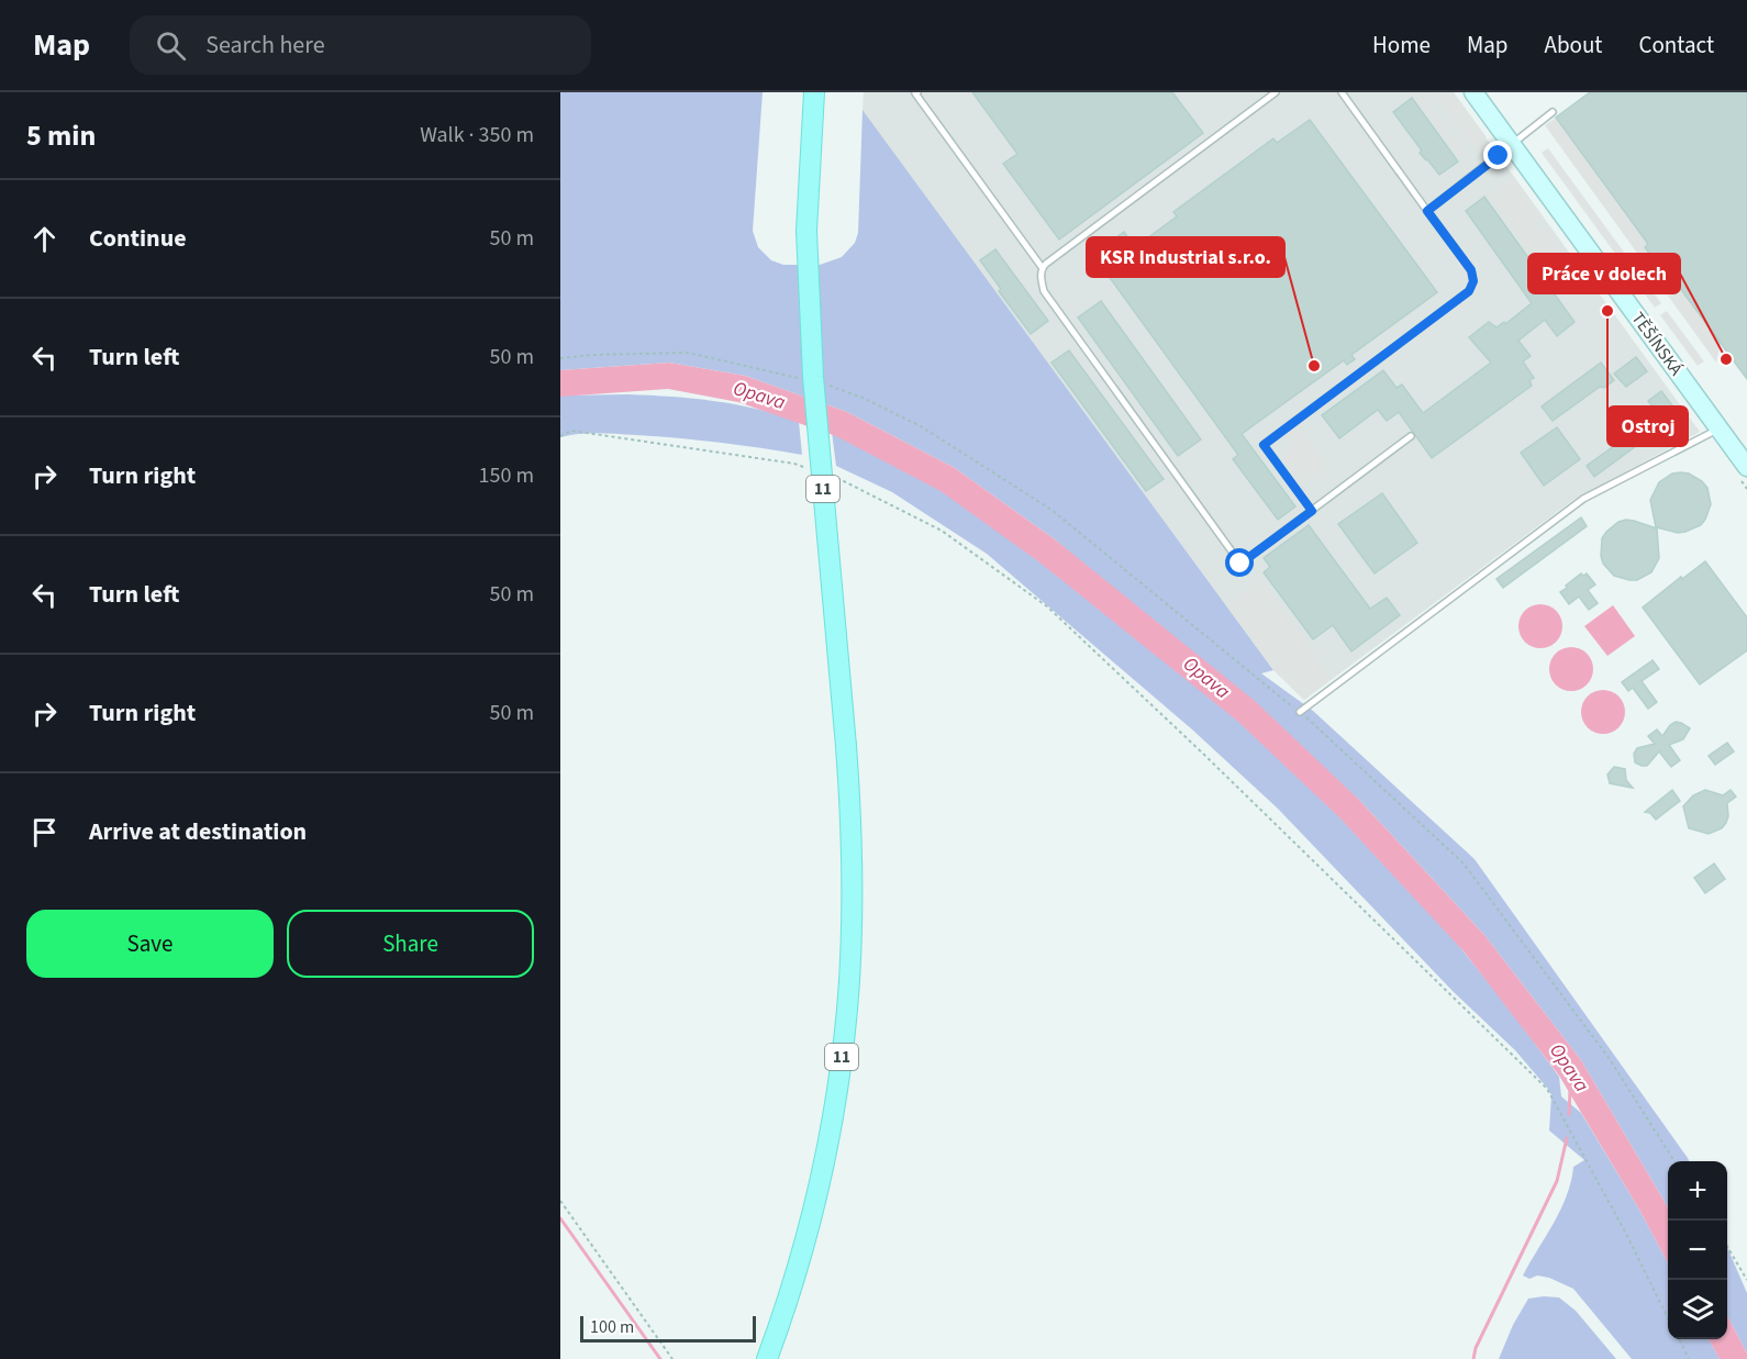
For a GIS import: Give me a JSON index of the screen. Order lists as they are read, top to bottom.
{
  "streets": {
    "main road": ["11"],
    "street": ["TĚŠÍNSKÁ"]
  },
  "water": ["Opava"],
  "places": ["Ostroj", "Práce v dolech", "KSR Industrial s.r.o."],
  "scale_bar": "100 m",
  "page": {
    "header": "Map",
    "search": "Search here",
    "nav": [
      "Home",
      "Map",
      "About",
      "Contact"
    ],
    "heading": ["5 min", "Walk · 350 m"],
    "list": [
      ["Continue", "50 m"],
      ["Turn left", "50 m"],
      ["Turn right", "150 m"],
      ["Turn left", "50 m"],
      ["Turn right", "50 m"],
      "Arrive at destination"
    ],
    "buttons": ["Save", "Share"],
    "map_buttons": ["+", "−"],
    "scale": "100 m"
  }
}
